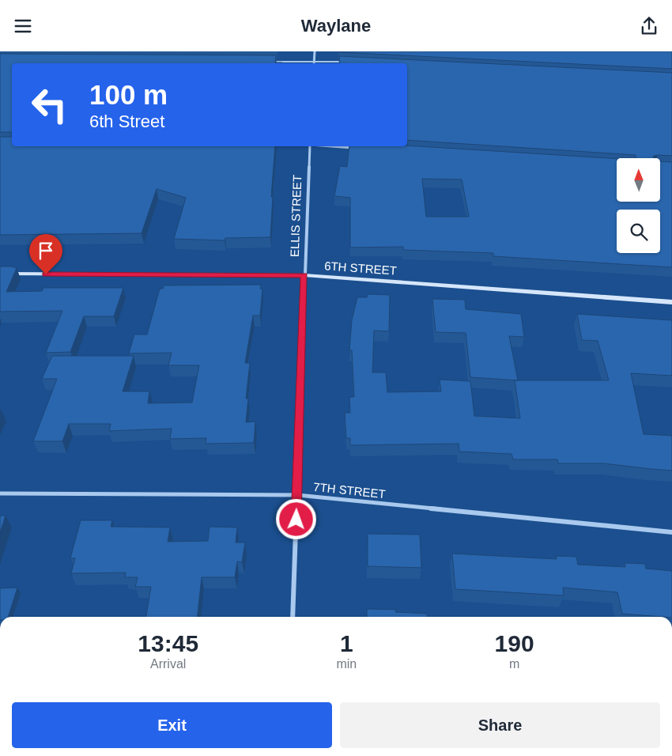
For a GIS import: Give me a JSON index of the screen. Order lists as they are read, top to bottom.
{
  "streets": {
    "main road": ["6TH STREET"],
    "street": ["ELLIS STREET", "7TH STREET"]
  },
  "crossings": [
    ["ELLIS STREET", "6TH STREET"],
    ["ELLIS STREET", "7TH STREET"]
  ],
  "north": "top",
  "page": {
    "header": "Waylane",
    "turn": ["100 m", "6th Street"],
    "eta": [
      "13:45",
      "Arrival",
      "1",
      "min",
      "190",
      "m"
    ],
    "buttons": ["Exit", "Share"]
  }
}
